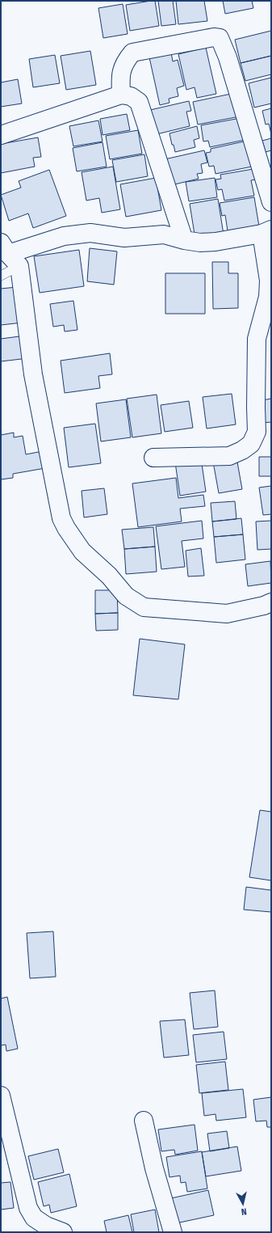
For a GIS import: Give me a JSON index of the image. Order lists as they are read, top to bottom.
{
  "north": "bottom"
}
